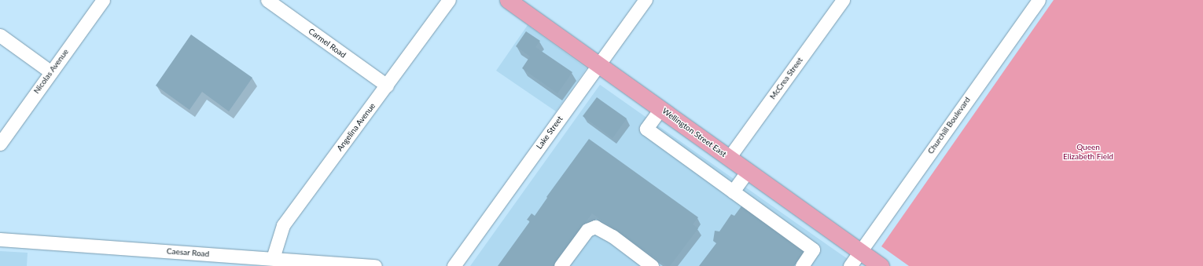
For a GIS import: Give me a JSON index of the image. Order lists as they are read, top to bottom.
{
  "streets": {
    "main road": ["Wellington Street East"],
    "street": [
      "Carmel Road",
      "Nicolas Avenue",
      "McCrea Street",
      "Churchill Boulevard",
      "Angelina Avenue",
      "Lake Street",
      "Caesar Road"
    ]
  },
  "crossings": [
    ["Carmel Road", "Angelina Avenue"],
    ["McCrea Street", "Wellington Street East"],
    ["Churchill Boulevard", "Wellington Street East"],
    ["Angelina Avenue", "Caesar Road"],
    ["Lake Street", "Wellington Street East"]
  ],
  "parks": ["Queen Elizabeth Field"]
}
